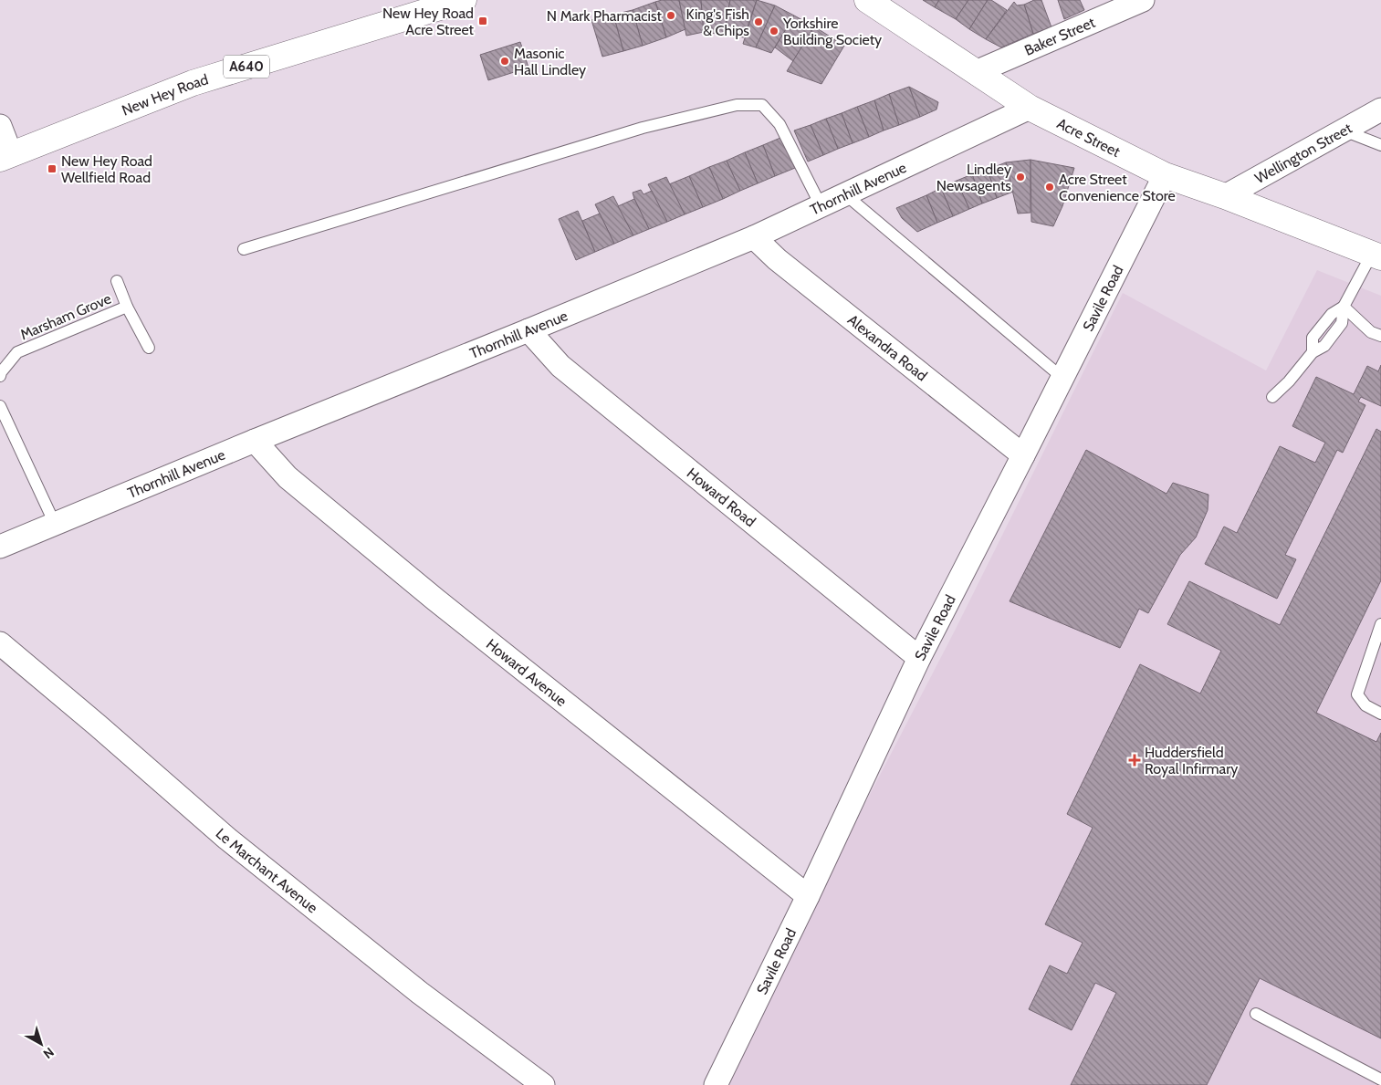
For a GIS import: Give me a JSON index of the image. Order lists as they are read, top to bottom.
{
  "streets": {
    "main road": ["A640", "New Hey Road", "Acre Street"],
    "street": [
      "Baker Street",
      "Wellington Street",
      "Thornhill Avenue",
      "Savile Road",
      "Alexandra Road",
      "Howard Road",
      "Howard Avenue",
      "Le Marchant Avenue"
    ],
    "lane": ["Marsham Grove"]
  },
  "crossings": [
    ["Baker Street", "Acre Street"],
    ["Acre Street", "Wellington Street"],
    ["Acre Street", "Thornhill Avenue"],
    ["Acre Street", "Savile Road"],
    ["Thornhill Avenue", "Alexandra Road"],
    ["Thornhill Avenue", "Howard Road"],
    ["Thornhill Avenue", "Howard Avenue"],
    ["Savile Road", "Alexandra Road"],
    ["Savile Road", "Howard Road"],
    ["Savile Road", "Howard Avenue"]
  ],
  "places": {
    "other": [
      "N Mark Pharmacist",
      "King's Fish & Chips",
      "Yorkshire Building Society",
      "Masonic Hall Lindley",
      "Lindley Newsagents",
      "Acre Street Convenience Store"
    ],
    "transit": ["New Hey Road Acre Street", "New Hey Road Wellfield Road"],
    "health": ["Huddersfield Royal Infirmary"]
  },
  "north": "bottom right"
}
